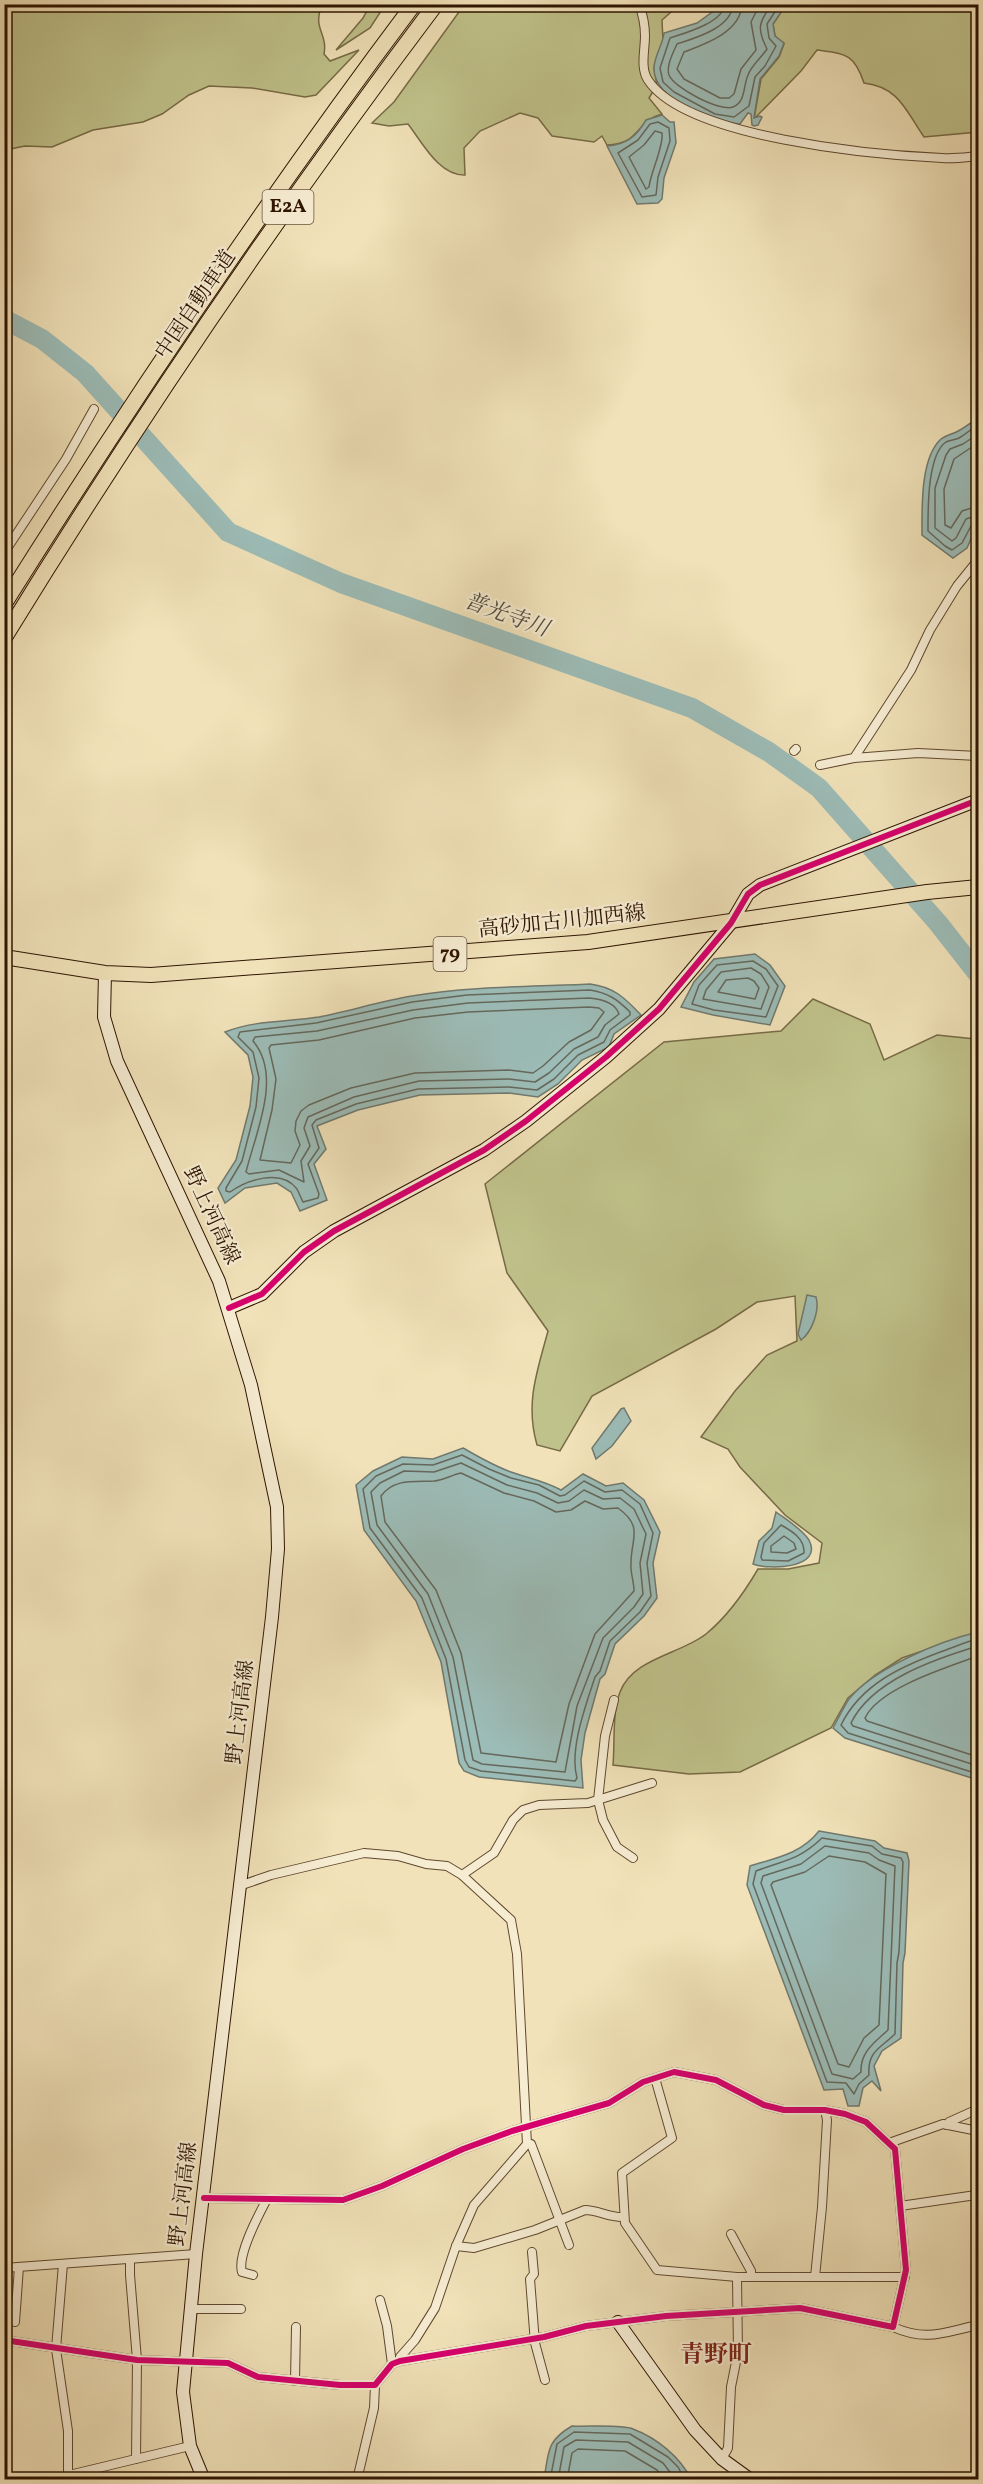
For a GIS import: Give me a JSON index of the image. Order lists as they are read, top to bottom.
{
  "streets": {
    "highway": ["E2A", "中国自動車道"],
    "main road": ["高砂加古川加西線", "79", "野上河高線"]
  },
  "crossings": [
    ["高砂加古川加西線", "野上河高線"]
  ],
  "districts": ["青野町"],
  "water": ["普光寺川"]
}
